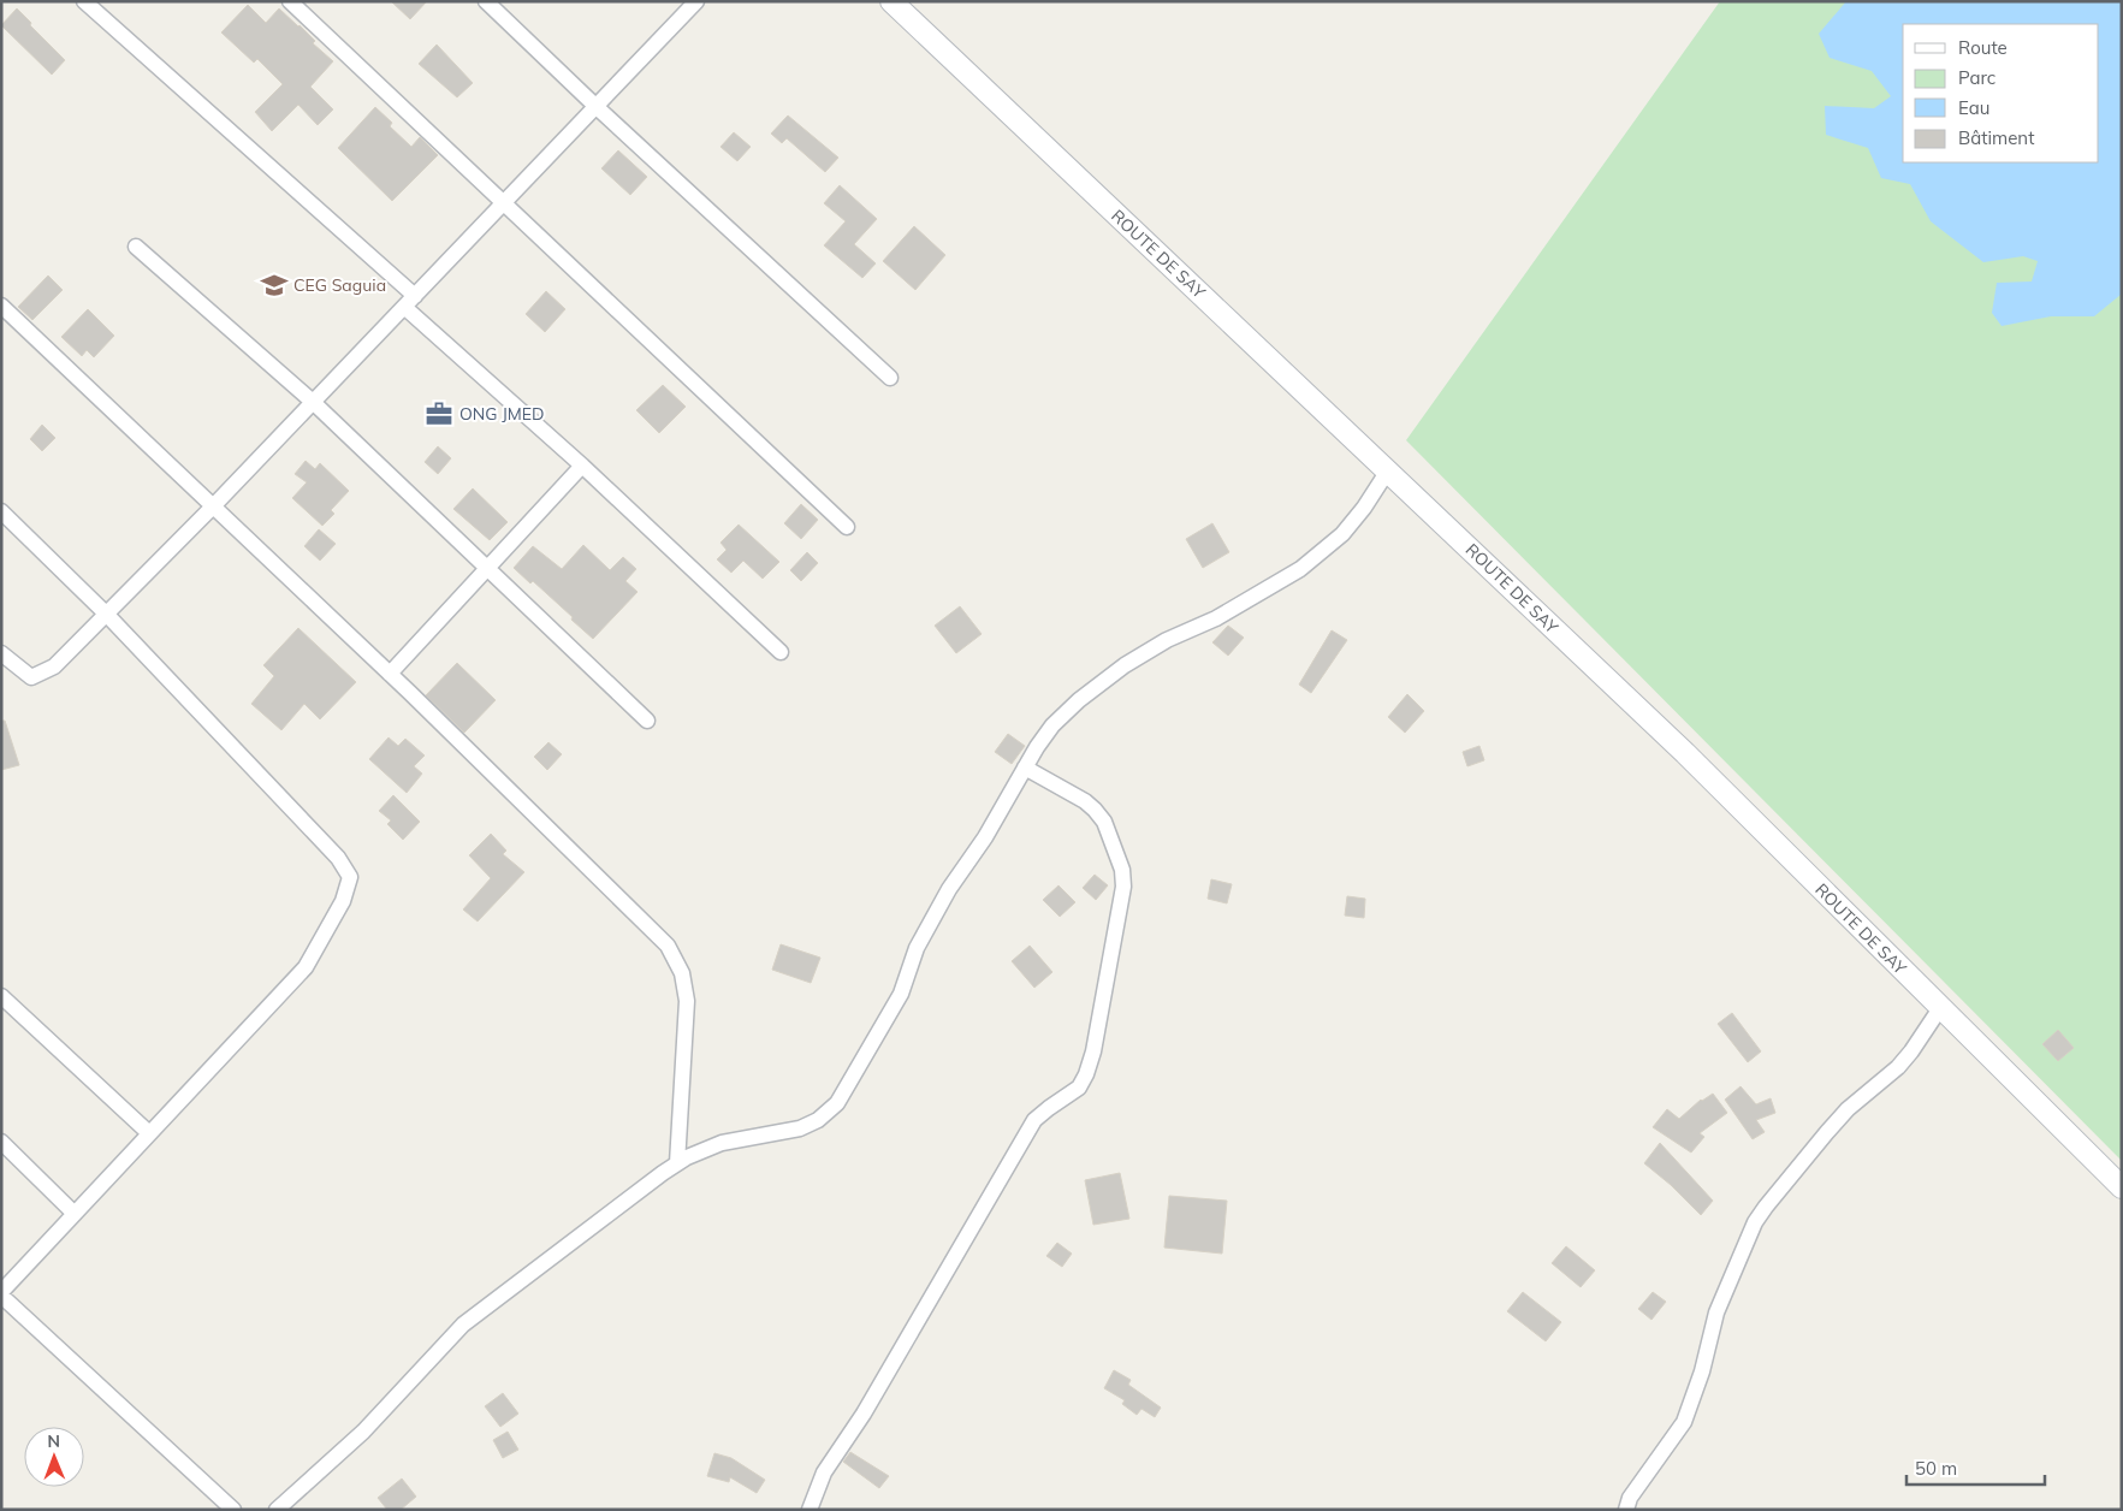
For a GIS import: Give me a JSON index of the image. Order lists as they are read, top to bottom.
{
  "streets": {
    "main road": ["ROUTE DE SAY"]
  },
  "places": {
    "school or university": ["CEG Saguia"],
    "office": ["ONG JMED"]
  },
  "legend": [
    "Route",
    "Parc",
    "Eau",
    "Bâtiment"
  ],
  "scale_bar": "50 m",
  "north": "top"
}
